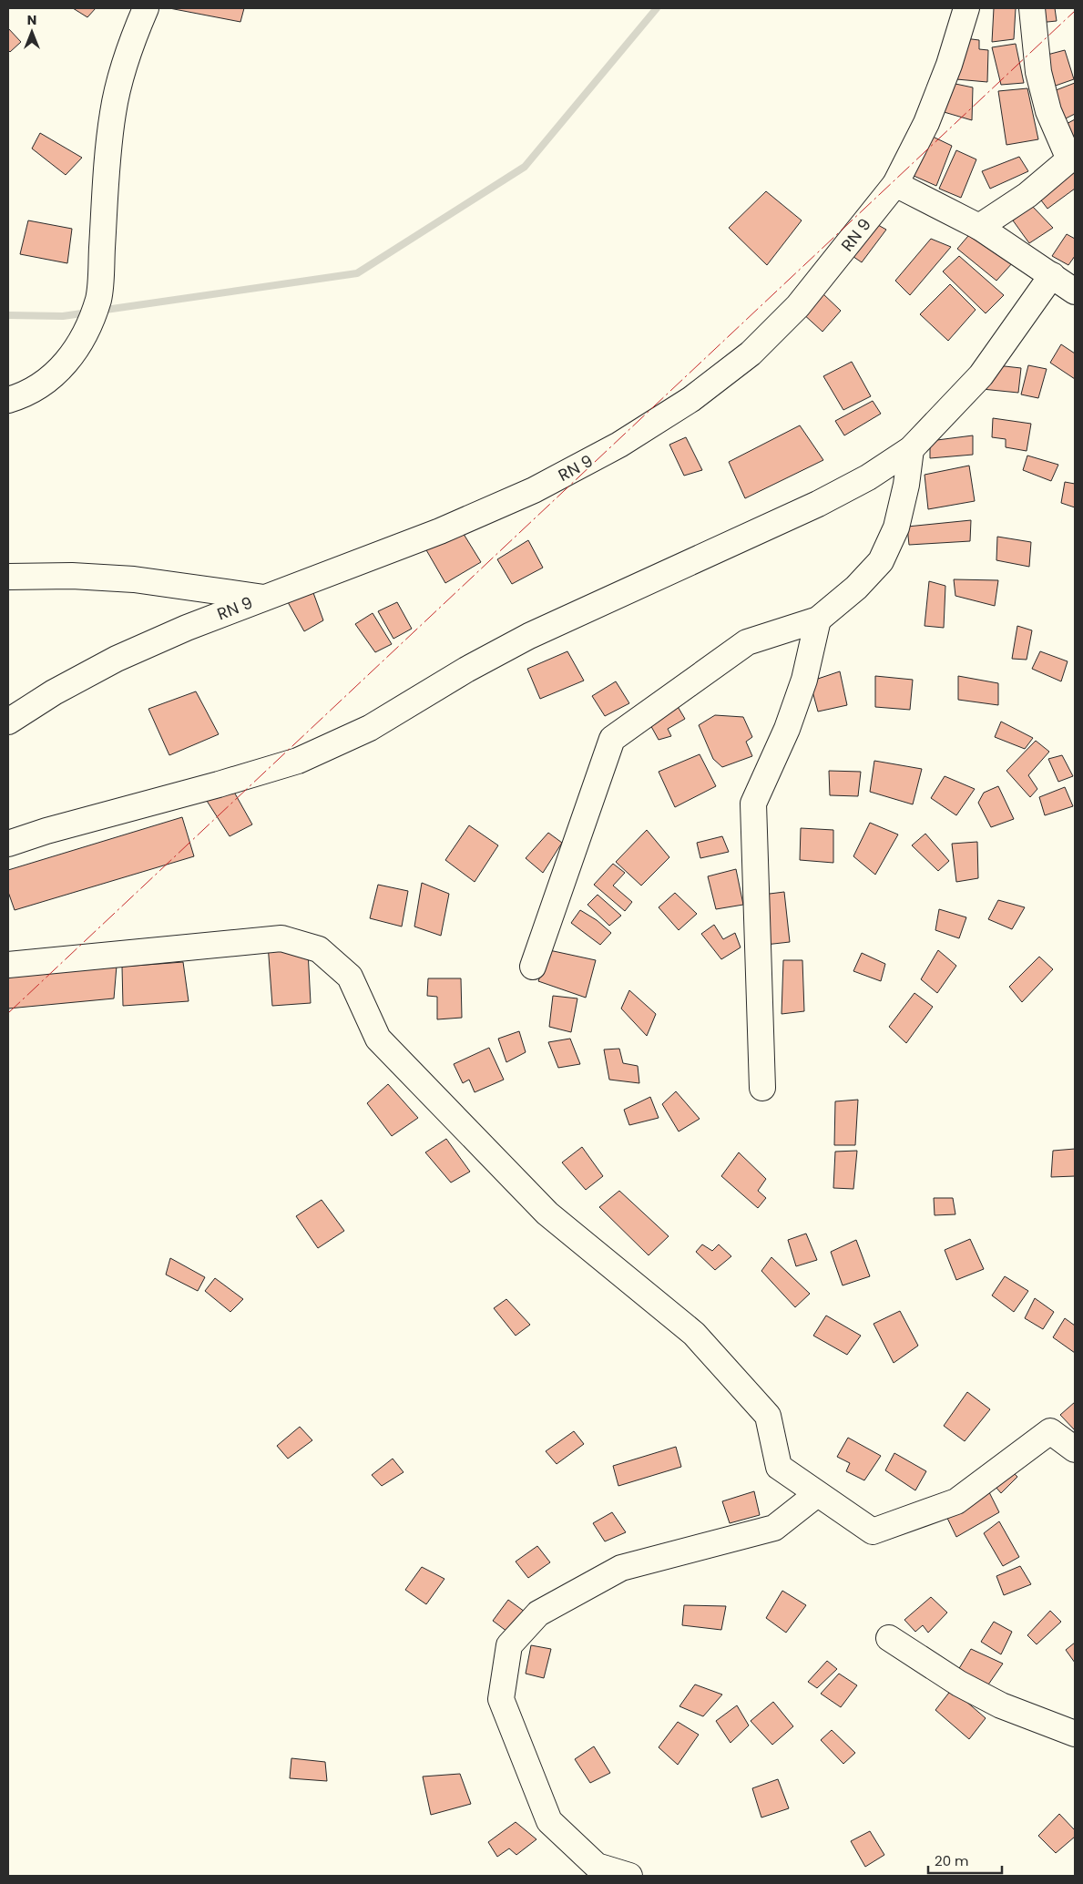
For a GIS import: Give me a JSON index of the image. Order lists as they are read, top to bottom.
{
  "streets": {
    "street": ["RN 9"]
  },
  "scale_bar": "20 m",
  "north": "top"
}
